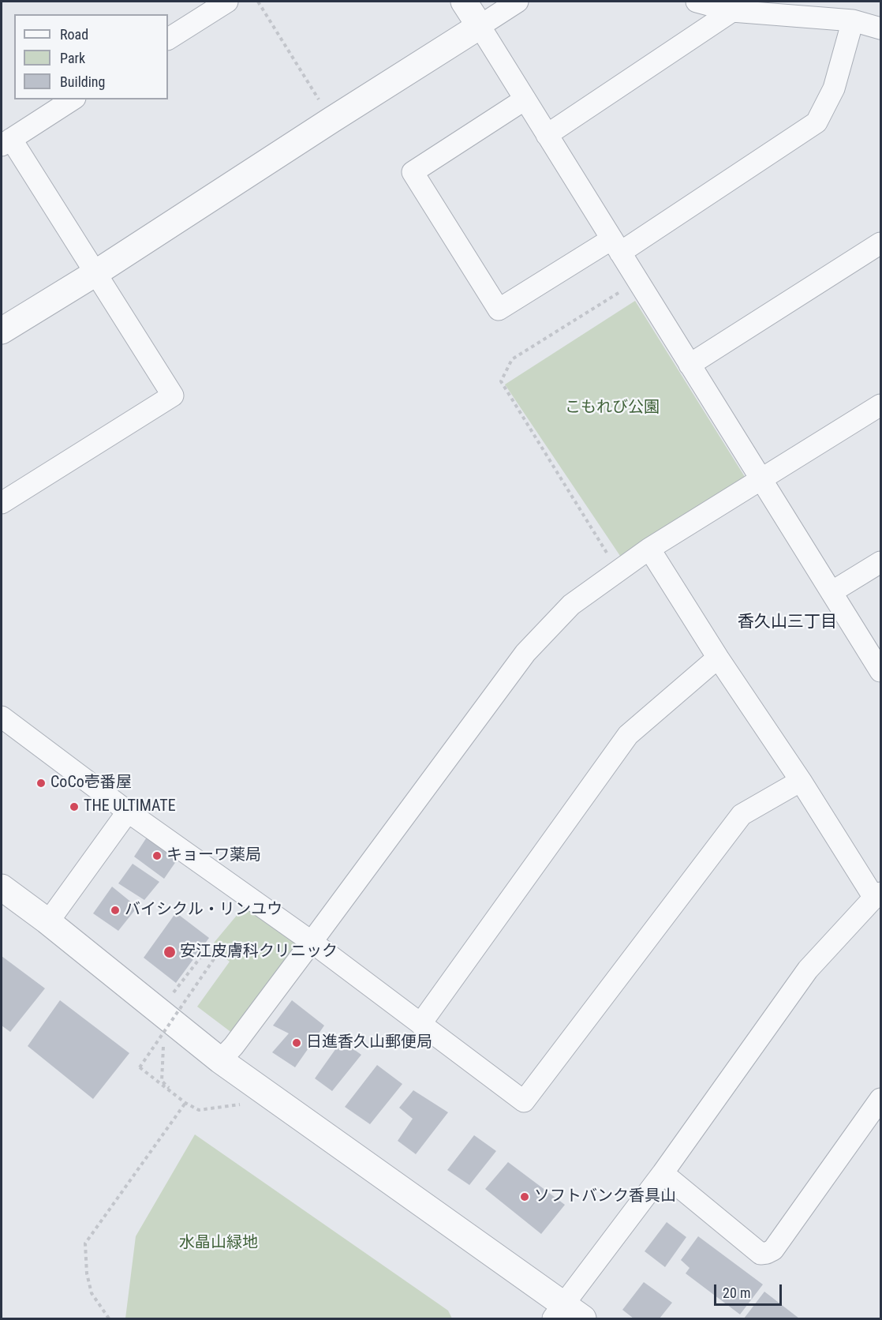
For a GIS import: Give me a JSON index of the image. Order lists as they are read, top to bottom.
{
  "districts": ["香久山三丁目"],
  "parks": ["こもれび公園", "水晶山緑地"],
  "places": [
    "CoCo壱番屋",
    "THE ULTIMATE",
    "キョーワ薬局",
    "バイシクル・リンユウ",
    "安江皮膚科クリニック",
    "日進香久山郵便局",
    "ソフトバンク香具山"
  ],
  "legend": ["Road", "Park", "Building"],
  "scale_bar": "20 m"
}
